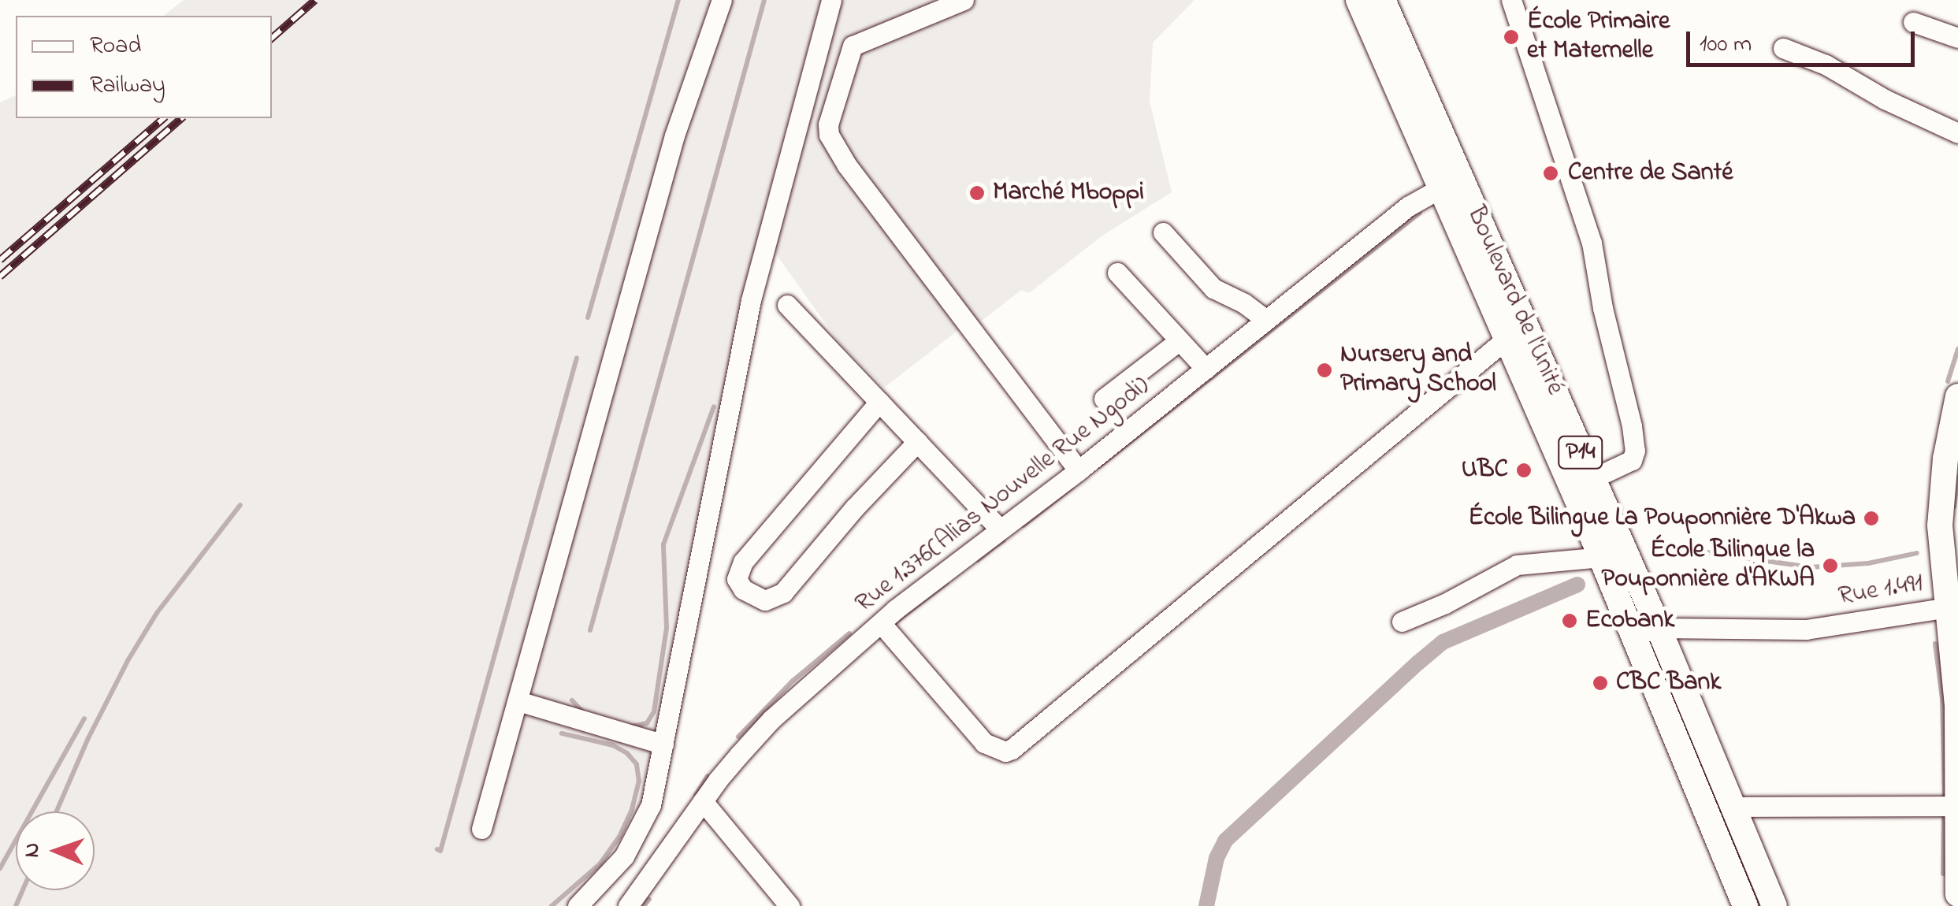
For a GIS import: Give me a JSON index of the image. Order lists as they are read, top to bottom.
{
  "streets": {
    "main road": ["Boulevard de l'Unité", "P14"],
    "street": ["Rue 1.376(Alias Nouvelle Rue Ngodi)", "Rue 1.491"]
  },
  "crossings": [
    ["Boulevard de l'Unité", "Rue 1.376(Alias Nouvelle Rue Ngodi)"],
    ["Boulevard de l'Unité", "Rue 1.491"]
  ],
  "places": [
    "École Primaire et Maternelle",
    "Centre de Santé",
    "Marché Mboppi",
    "Nursery and Primary School",
    "UBC",
    "École Bilingue La Pouponnière D'Akwa",
    "École Bilingue la Pouponnière d'AKWA",
    "Ecobank",
    "CBC Bank"
  ],
  "legend": ["Road", "Railway"],
  "scale_bar": "100 m",
  "north": "left"
}
